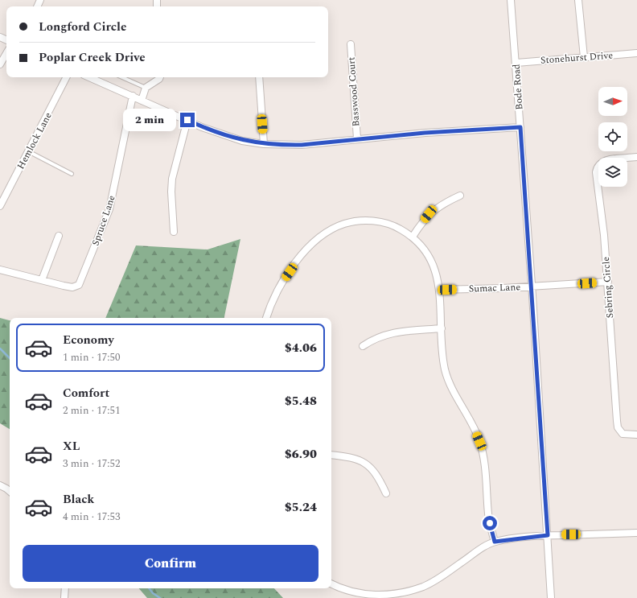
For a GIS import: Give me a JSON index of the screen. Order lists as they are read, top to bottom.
{
  "streets": {
    "street": [
      "Stonehurst Drive",
      "Bode Road",
      "Basswood Court",
      "Hemlock Lane",
      "Spruce Lane",
      "Sebring Circle",
      "Sumac Lane"
    ]
  },
  "crossings": [
    ["Stonehurst Drive", "Bode Road"],
    ["Bode Road", "Sumac Lane"],
    ["Sebring Circle", "Sumac Lane"]
  ],
  "north": "right",
  "page": {
    "banner": ["Longford Circle", "Poplar Creek Drive"],
    "bubble": "2 min",
    "list": [
      {
        "name": "Economy",
        "note": "1 min · 17:50",
        "value": "$4.06"
      },
      {
        "name": "Comfort",
        "note": "2 min · 17:51",
        "value": "$5.48"
      },
      {
        "name": "XL",
        "note": "3 min · 17:52",
        "value": "$6.90"
      },
      {
        "name": "Black",
        "note": "4 min · 17:53",
        "value": "$5.24"
      }
    ],
    "buttons": "Confirm"
  }
}
